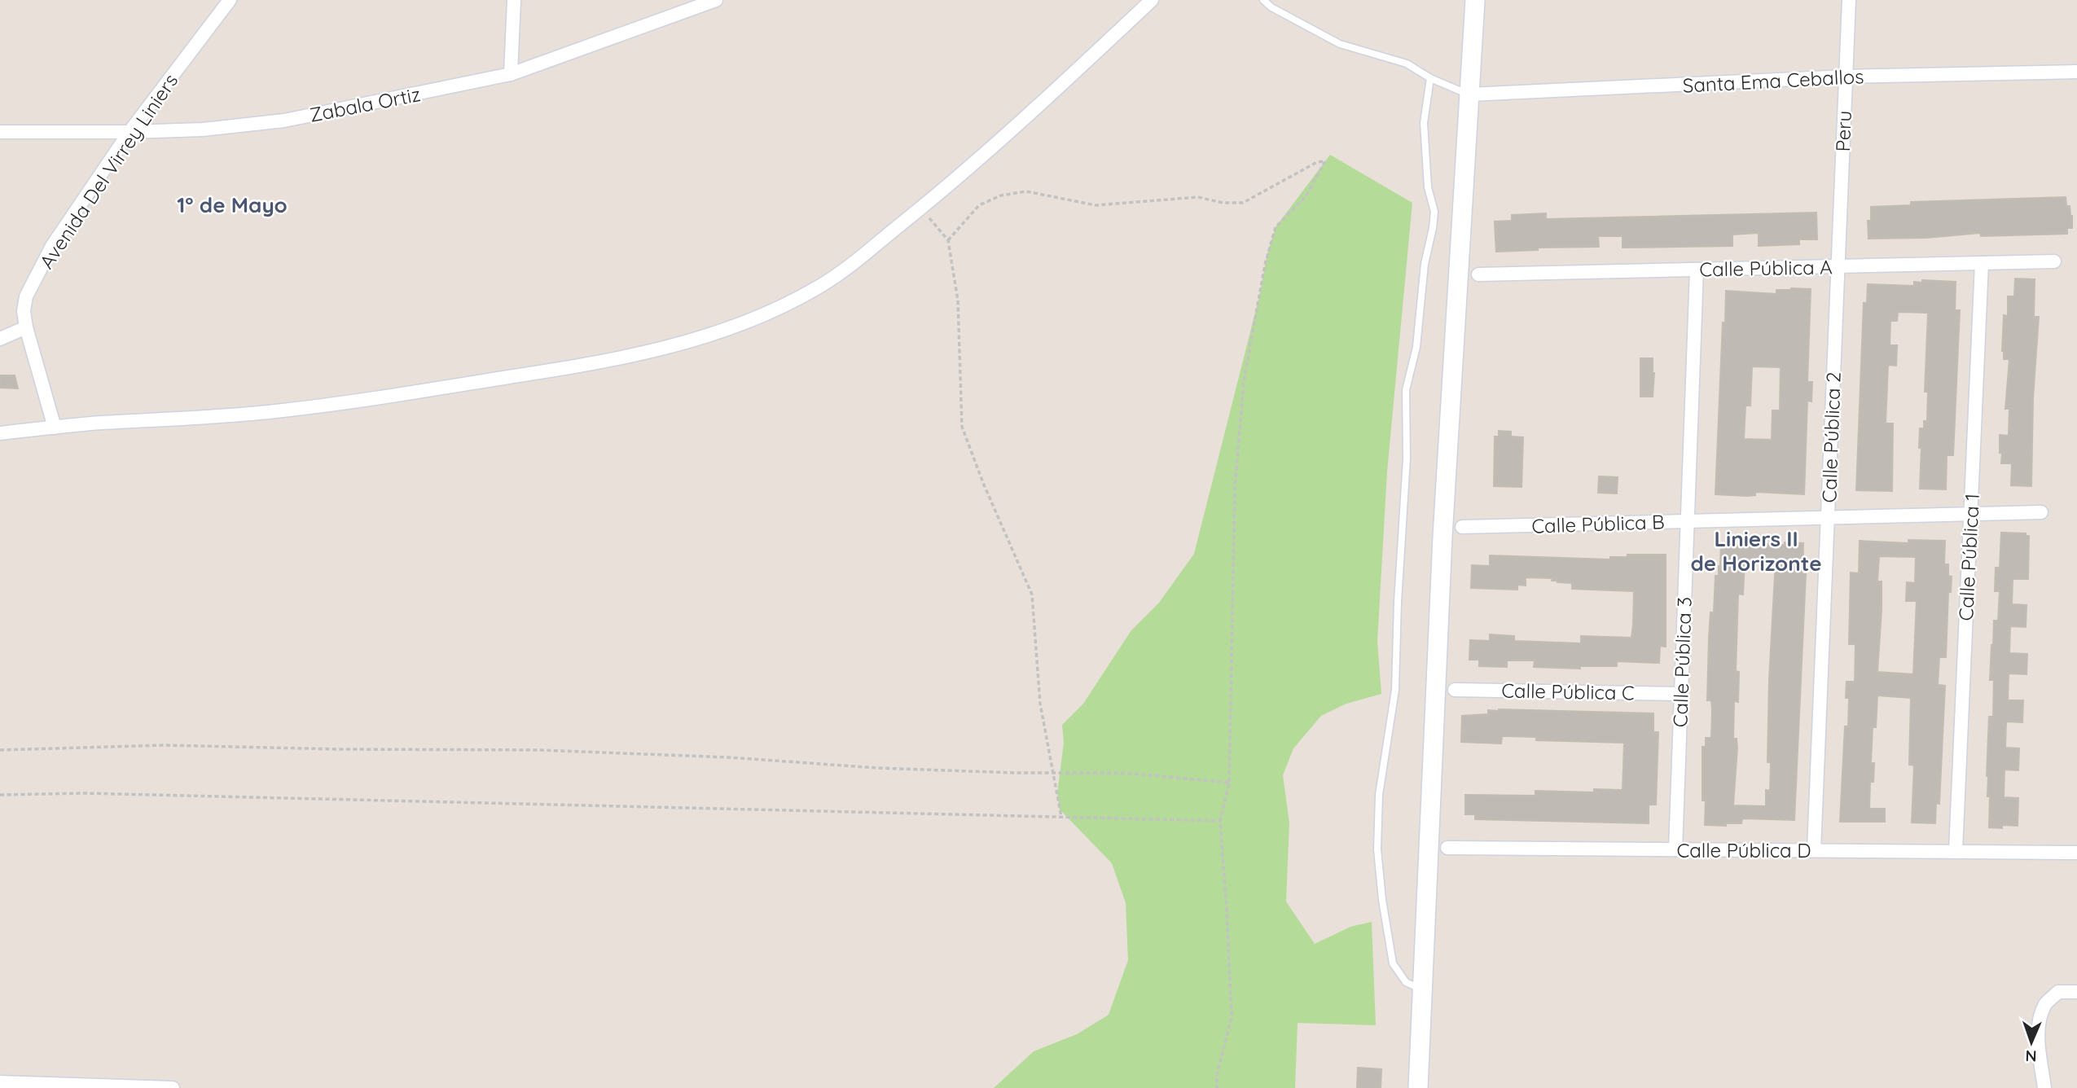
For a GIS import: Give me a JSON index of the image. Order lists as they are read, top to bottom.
{
  "streets": {
    "street": [
      "Santa Ema Ceballos",
      "Zabala Ortiz",
      "Peru",
      "Avenida Del Virrey Liniers",
      "Calle Pública A",
      "Calle Pública 2",
      "Calle Pública B",
      "Calle Pública 1",
      "Calle Pública 3",
      "Calle Pública C",
      "Calle Pública D"
    ]
  },
  "crossings": [
    ["Santa Ema Ceballos", "Peru"],
    ["Zabala Ortiz", "Avenida Del Virrey Liniers"],
    ["Peru", "Calle Pública 2"],
    ["Calle Pública A", "Calle Pública 2"],
    ["Calle Pública A", "Calle Pública 1"],
    ["Calle Pública A", "Calle Pública 3"],
    ["Calle Pública 2", "Calle Pública B"],
    ["Calle Pública 2", "Calle Pública D"],
    ["Calle Pública B", "Calle Pública 1"],
    ["Calle Pública B", "Calle Pública 3"],
    ["Calle Pública 1", "Calle Pública D"],
    ["Calle Pública 3", "Calle Pública C"],
    ["Calle Pública 3", "Calle Pública D"]
  ],
  "districts": ["1° de Mayo", "Liniers II de Horizonte"],
  "north": "bottom"
}
